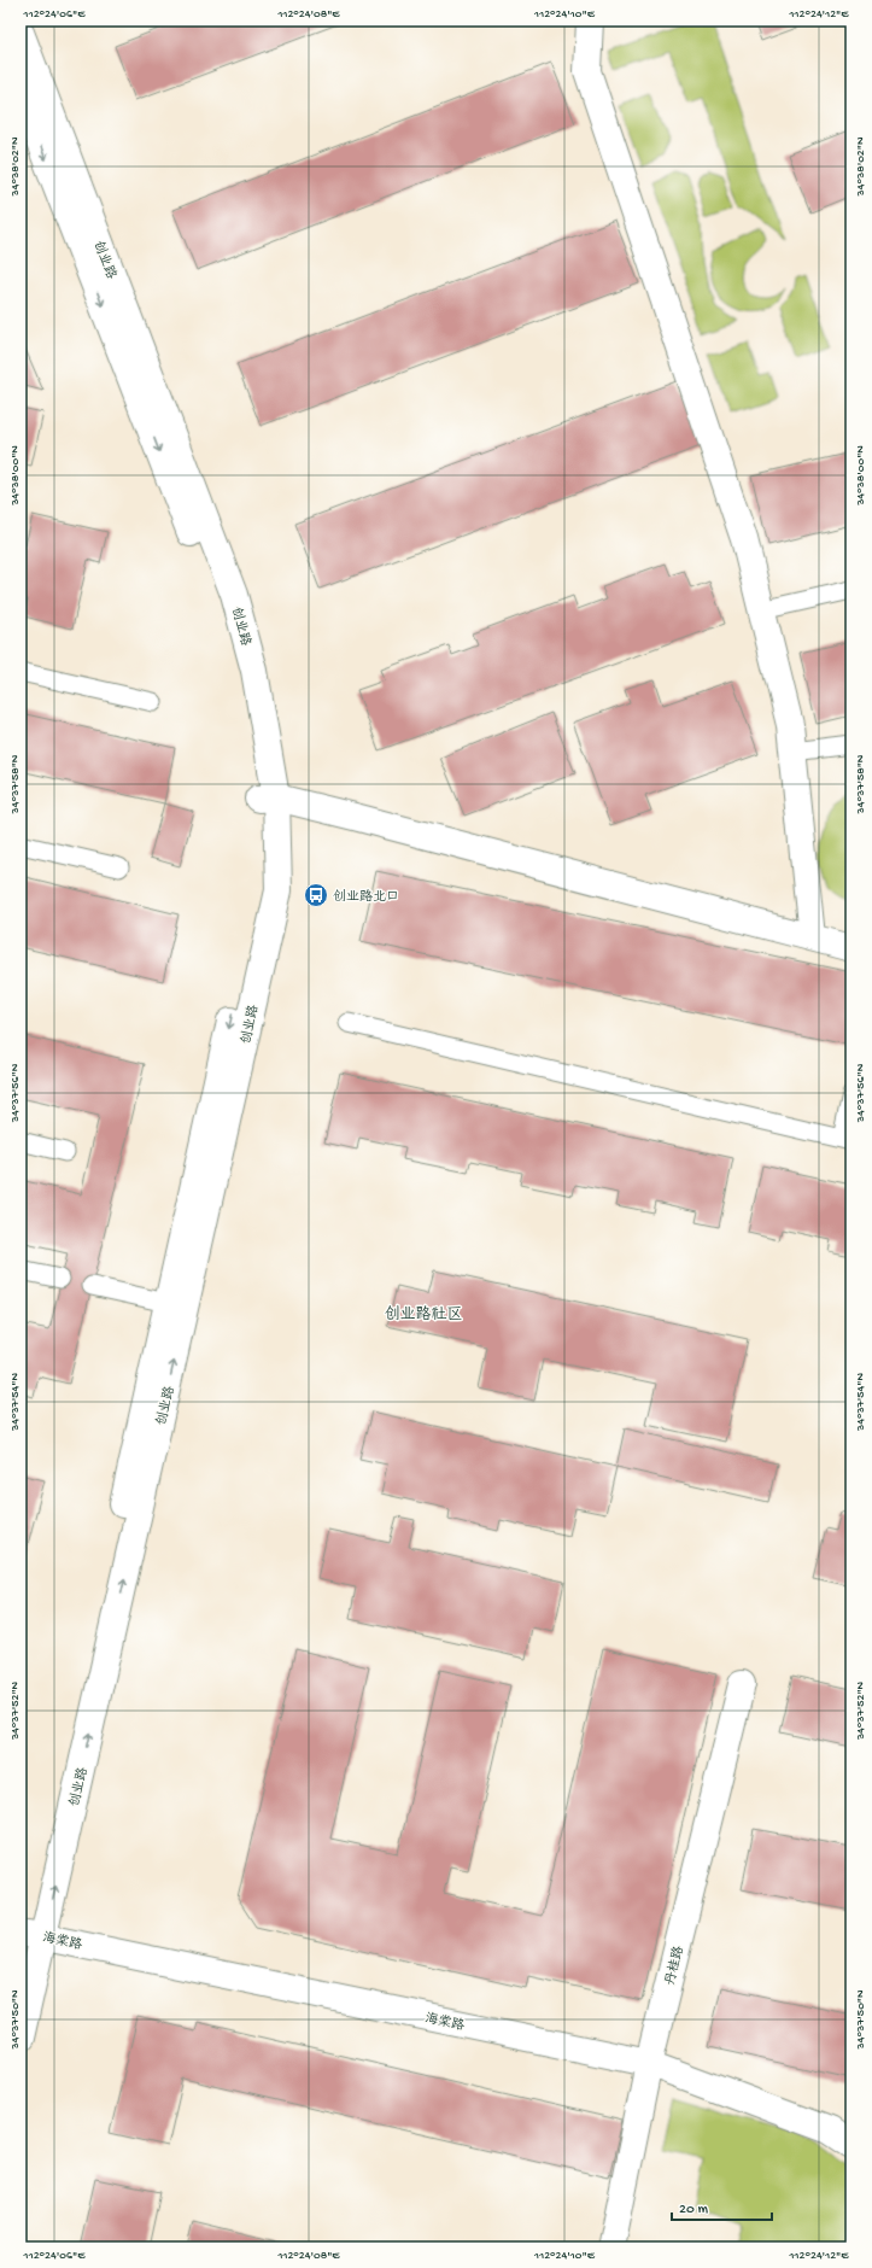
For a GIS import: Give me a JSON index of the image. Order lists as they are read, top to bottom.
{
  "streets": {
    "street": ["创业路", "海棠路", "丹桂路"]
  },
  "crossings": [
    ["创业路", "海棠路"],
    ["海棠路", "丹桂路"]
  ],
  "districts": ["创业路社区"],
  "places": {
    "bus stop": ["创业路北口"]
  },
  "scale_bar": "20 m",
  "coordinates": [
    "112°24'06\"E",
    "112°24'08\"E",
    "112°24'10\"E",
    "112°24'12\"E",
    "34°38'02\"N",
    "34°38'00\"N",
    "34°37'58\"N",
    "34°37'56\"N",
    "34°37'54\"N",
    "34°37'52\"N",
    "34°37'50\"N"
  ]
}
